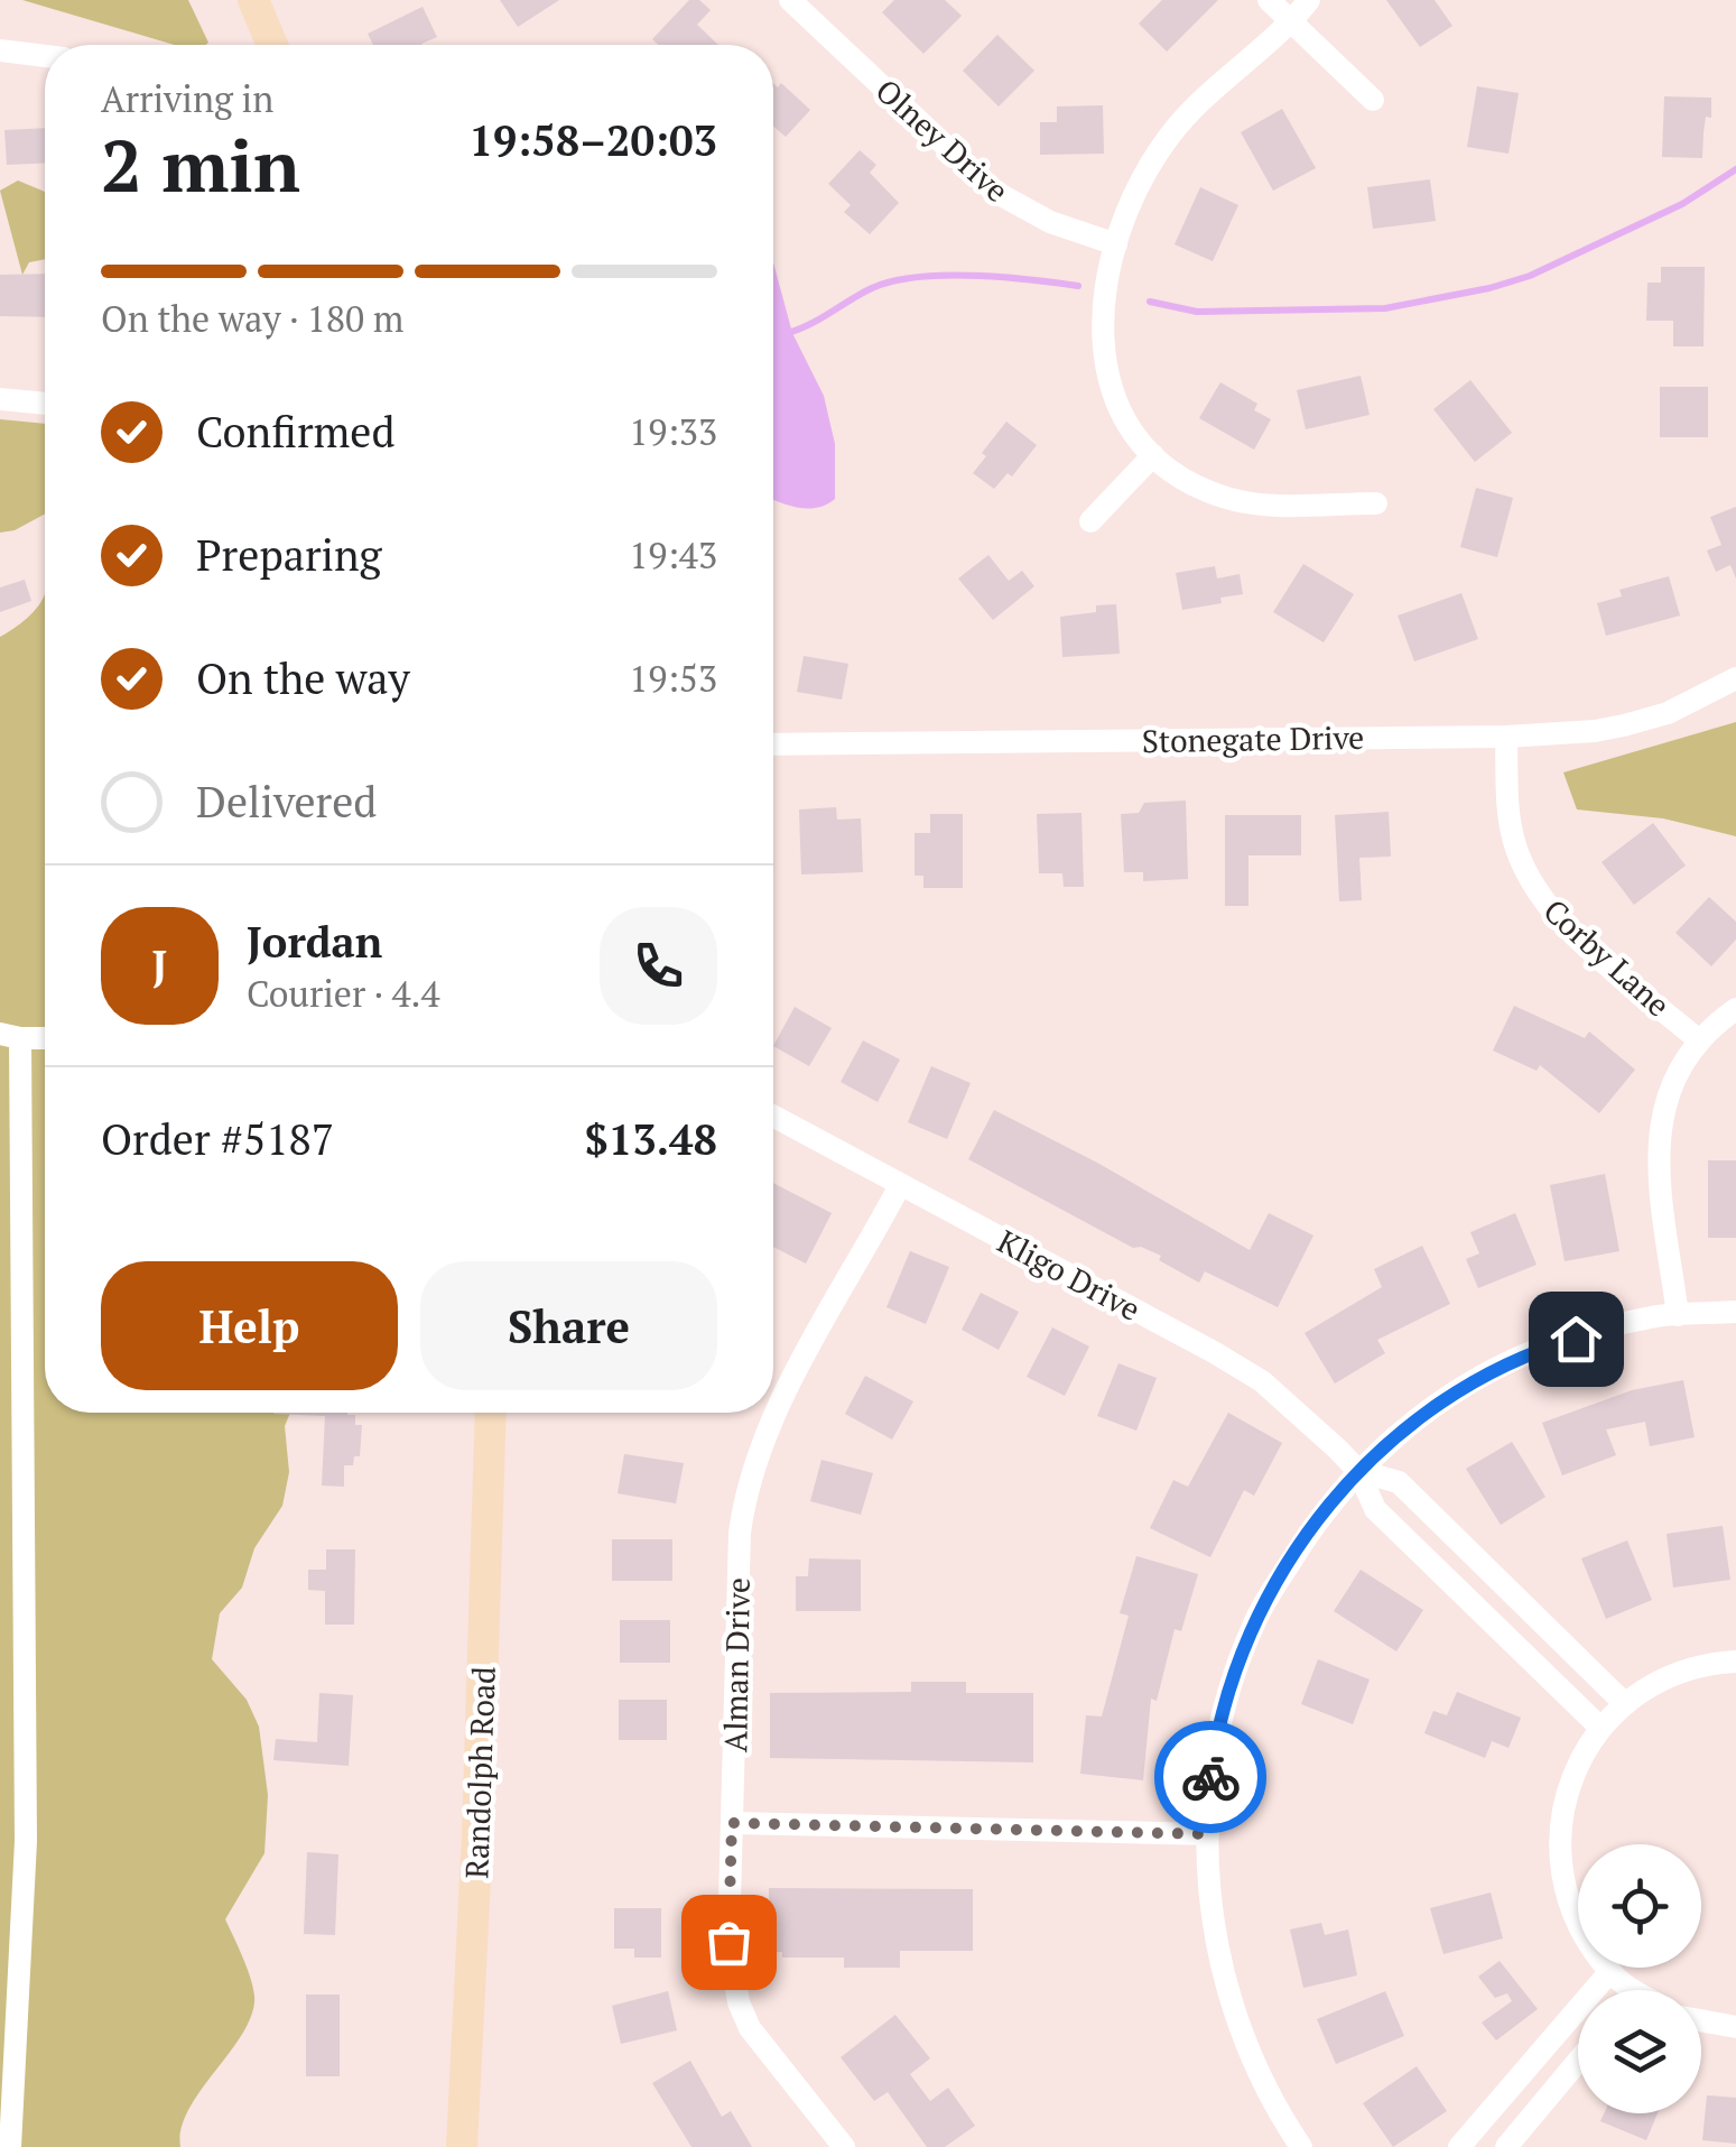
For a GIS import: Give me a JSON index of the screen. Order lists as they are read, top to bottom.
{
  "streets": {
    "street": [
      "Olney Drive",
      "Stonegate Drive",
      "Corby Lane",
      "Kligo Drive",
      "Alman Drive",
      "Randolph Road"
    ]
  },
  "crossings": [
    ["Stonegate Drive", "Corby Lane"],
    ["Kligo Drive", "Alman Drive"]
  ],
  "page": {
    "heading": ["2 min", "Arriving in", "19:58–20:03"],
    "panel": [
      "Jordan",
      "Courier · 4.4",
      "Order #5187",
      "$13.48"
    ],
    "bar": "On the way · 180 m",
    "list": [
      ["Confirmed", "19:33"],
      ["Preparing", "19:43"],
      ["On the way", "19:53"],
      "Delivered"
    ],
    "round": "J",
    "buttons": ["Help", "Share"]
  }
}
